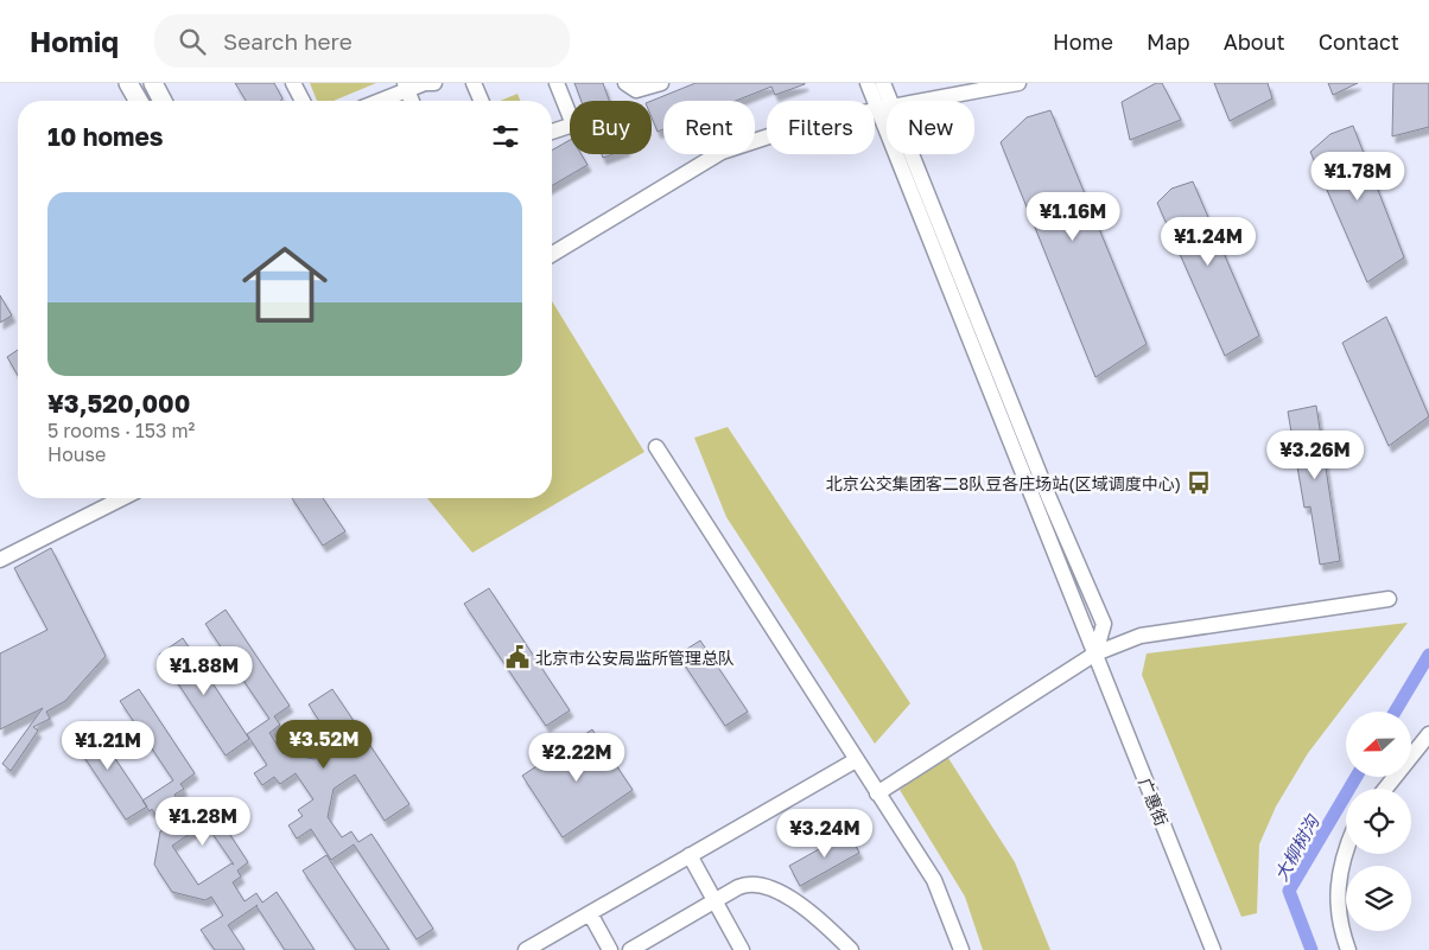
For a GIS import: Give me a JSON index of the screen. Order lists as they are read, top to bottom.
{
  "streets": {
    "street": ["广惠街"]
  },
  "water": ["大柳树沟"],
  "places": {
    "bus stop": ["北京公交集团客二8队豆各庄场站(区域调度中心)"],
    "public building": ["北京市公安局监所管理总队"]
  },
  "north": "left",
  "page": {
    "header": "Homiq",
    "search": "Search here",
    "nav": [
      "Home",
      "Map",
      "About",
      "Contact"
    ],
    "chip": [
      "Buy",
      "Rent",
      "Filters",
      "New"
    ],
    "heading": "10 homes",
    "price": [
      "¥1.78M",
      "¥1.16M",
      "¥1.24M",
      "¥3.26M",
      "¥1.88M",
      "¥3.52M",
      "¥1.21M",
      "¥2.22M",
      "¥1.28M",
      "¥3.24M"
    ],
    "list": [
      {
        "name": "¥3,520,000",
        "note": "5 rooms · 153 m² · House"
      }
    ]
  }
}
